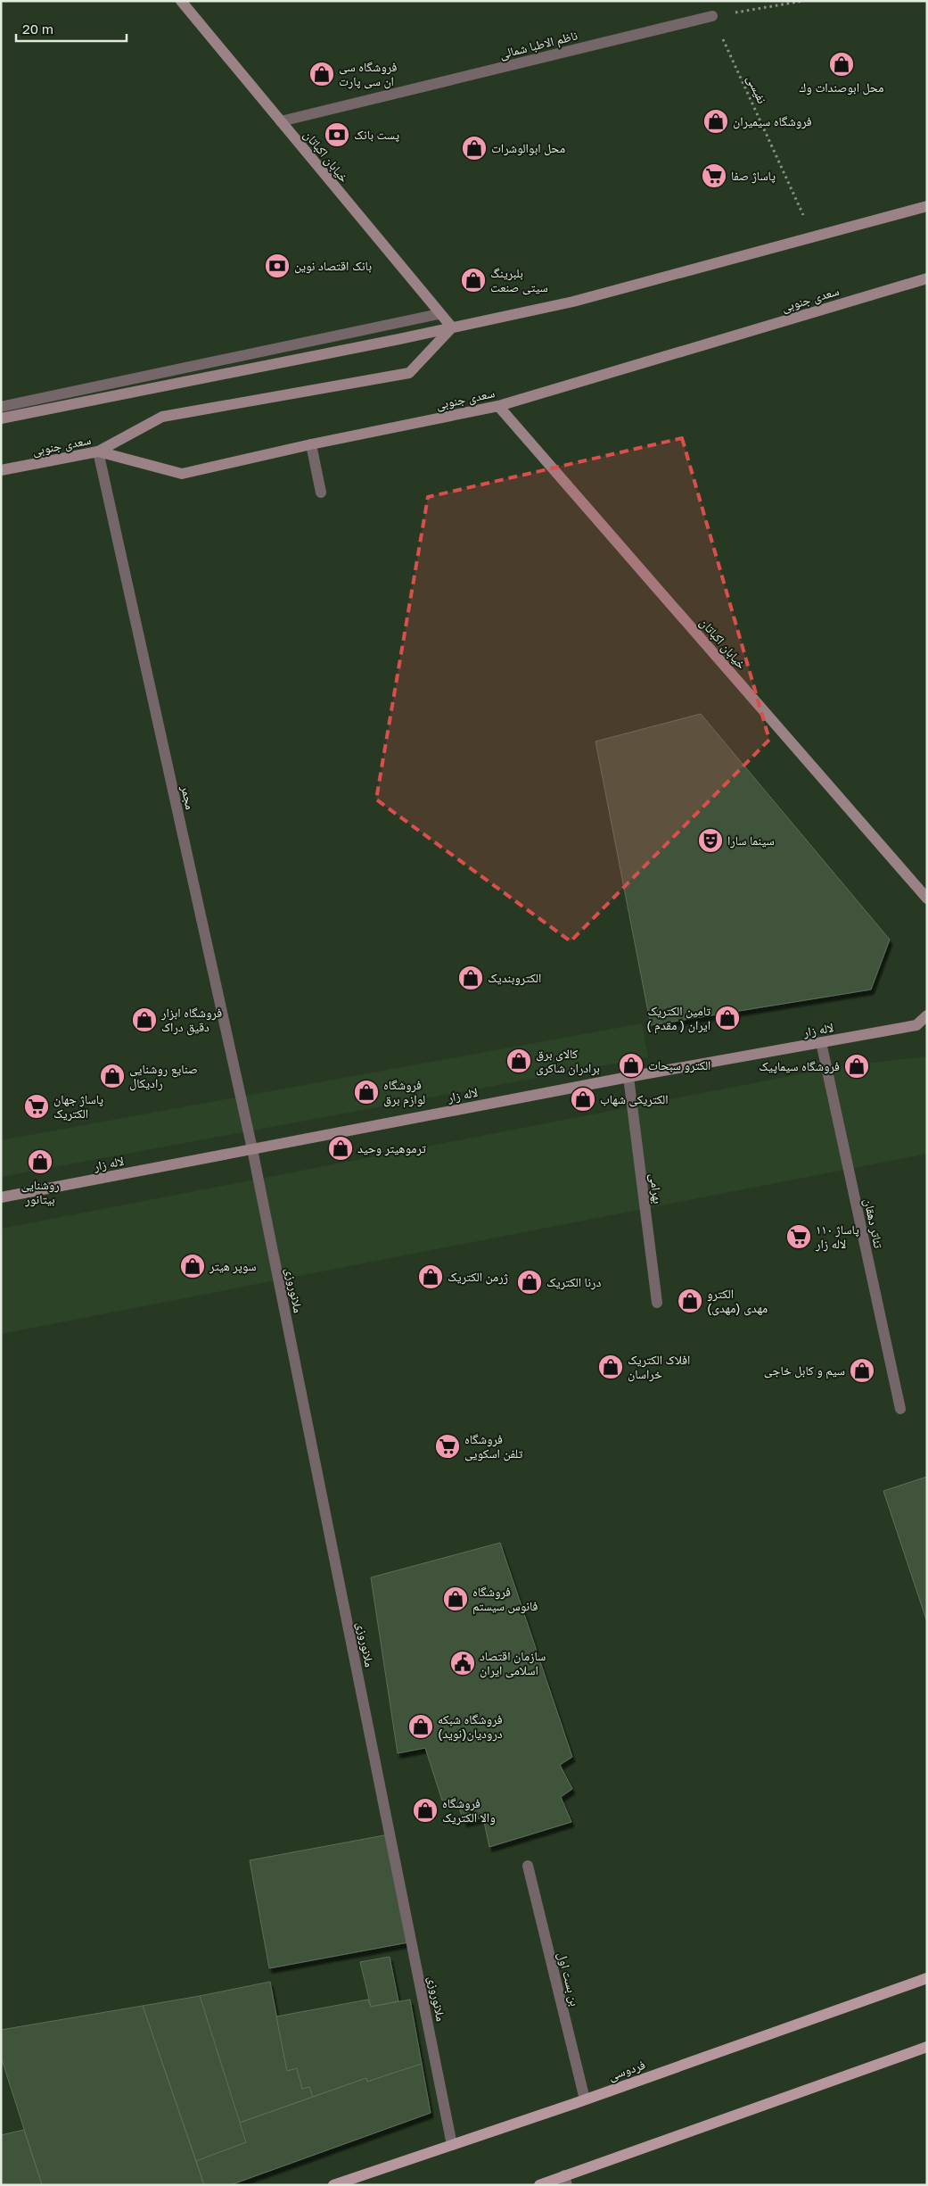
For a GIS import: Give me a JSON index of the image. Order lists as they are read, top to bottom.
{
  "streets": {
    "main road": [
      "خیابان اکباتان",
      "سعدی جنوبی",
      "لاله زار",
      "فردوسی"
    ],
    "street": [
      "ناظم الاطبا شمالی",
      "مجمر",
      "بهرامی",
      "تئاتر دهقان",
      "ملانوروزی",
      "بن بست اول"
    ],
    "path": ["نفیسی"]
  },
  "crossings": [
    ["ناظم الاطبا شمالی", "نفیسی"],
    ["ناظم الاطبا شمالی", "خیابان اکباتان"],
    ["خیابان اکباتان", "سعدی جنوبی"],
    ["سعدی جنوبی", "مجمر"],
    ["مجمر", "لاله زار"],
    ["مجمر", "ملانوروزی"],
    ["لاله زار", "بهرامی"],
    ["لاله زار", "تئاتر دهقان"],
    ["لاله زار", "ملانوروزی"],
    ["ملانوروزی", "فردوسی"],
    ["بن بست اول", "فردوسی"]
  ],
  "places": {
    "shop": [
      "محل ابوصندات وك",
      "فروشگاه سی ان سی پارت",
      "فروشگاه سیمیران",
      "محل ابوالوشرات",
      "بلبرینگ سیتی صنعت",
      "الکتروبندیک",
      "تامین الکتریک ایران ( مقدم )",
      "فروشگاه ابزار دقیق دراک",
      "کالای برق برادران شاکری",
      "الکترو سبحات",
      "فروشگاه سیماپیک",
      "صنایع روشنایی رادیکال",
      "فروشگاه لوازم برق",
      "الکتریکی شهاب",
      "ترموهیتر وحید",
      "روشنایی بیتانور",
      "سوپر هیتر",
      "ژرمن الکتریک",
      "درنا الکتریک",
      "الکترو مهدی (مهدی)",
      "افلاک الکتریک خراسان",
      "سیم و کابل خاجی",
      "فروشگاه فانوس سیستم",
      "فروشگاه شبکه درودیان(نوید)",
      "فروشگاه والا الکتریک"
    ],
    "bank": ["پست بانک", "بانک اقتصاد نوین"],
    "supermarket": [
      "پاساژ صفا",
      "پاساژ جهان الکتریک",
      "پاساژ ۱۱۰ لاله زار",
      "فروشگاه تلفن اسکویی"
    ],
    "theatre": ["سینما سارا"],
    "public building": ["سازمان اقتصاد اسلامی ایران"]
  },
  "scale_bar": "20 m"
}
